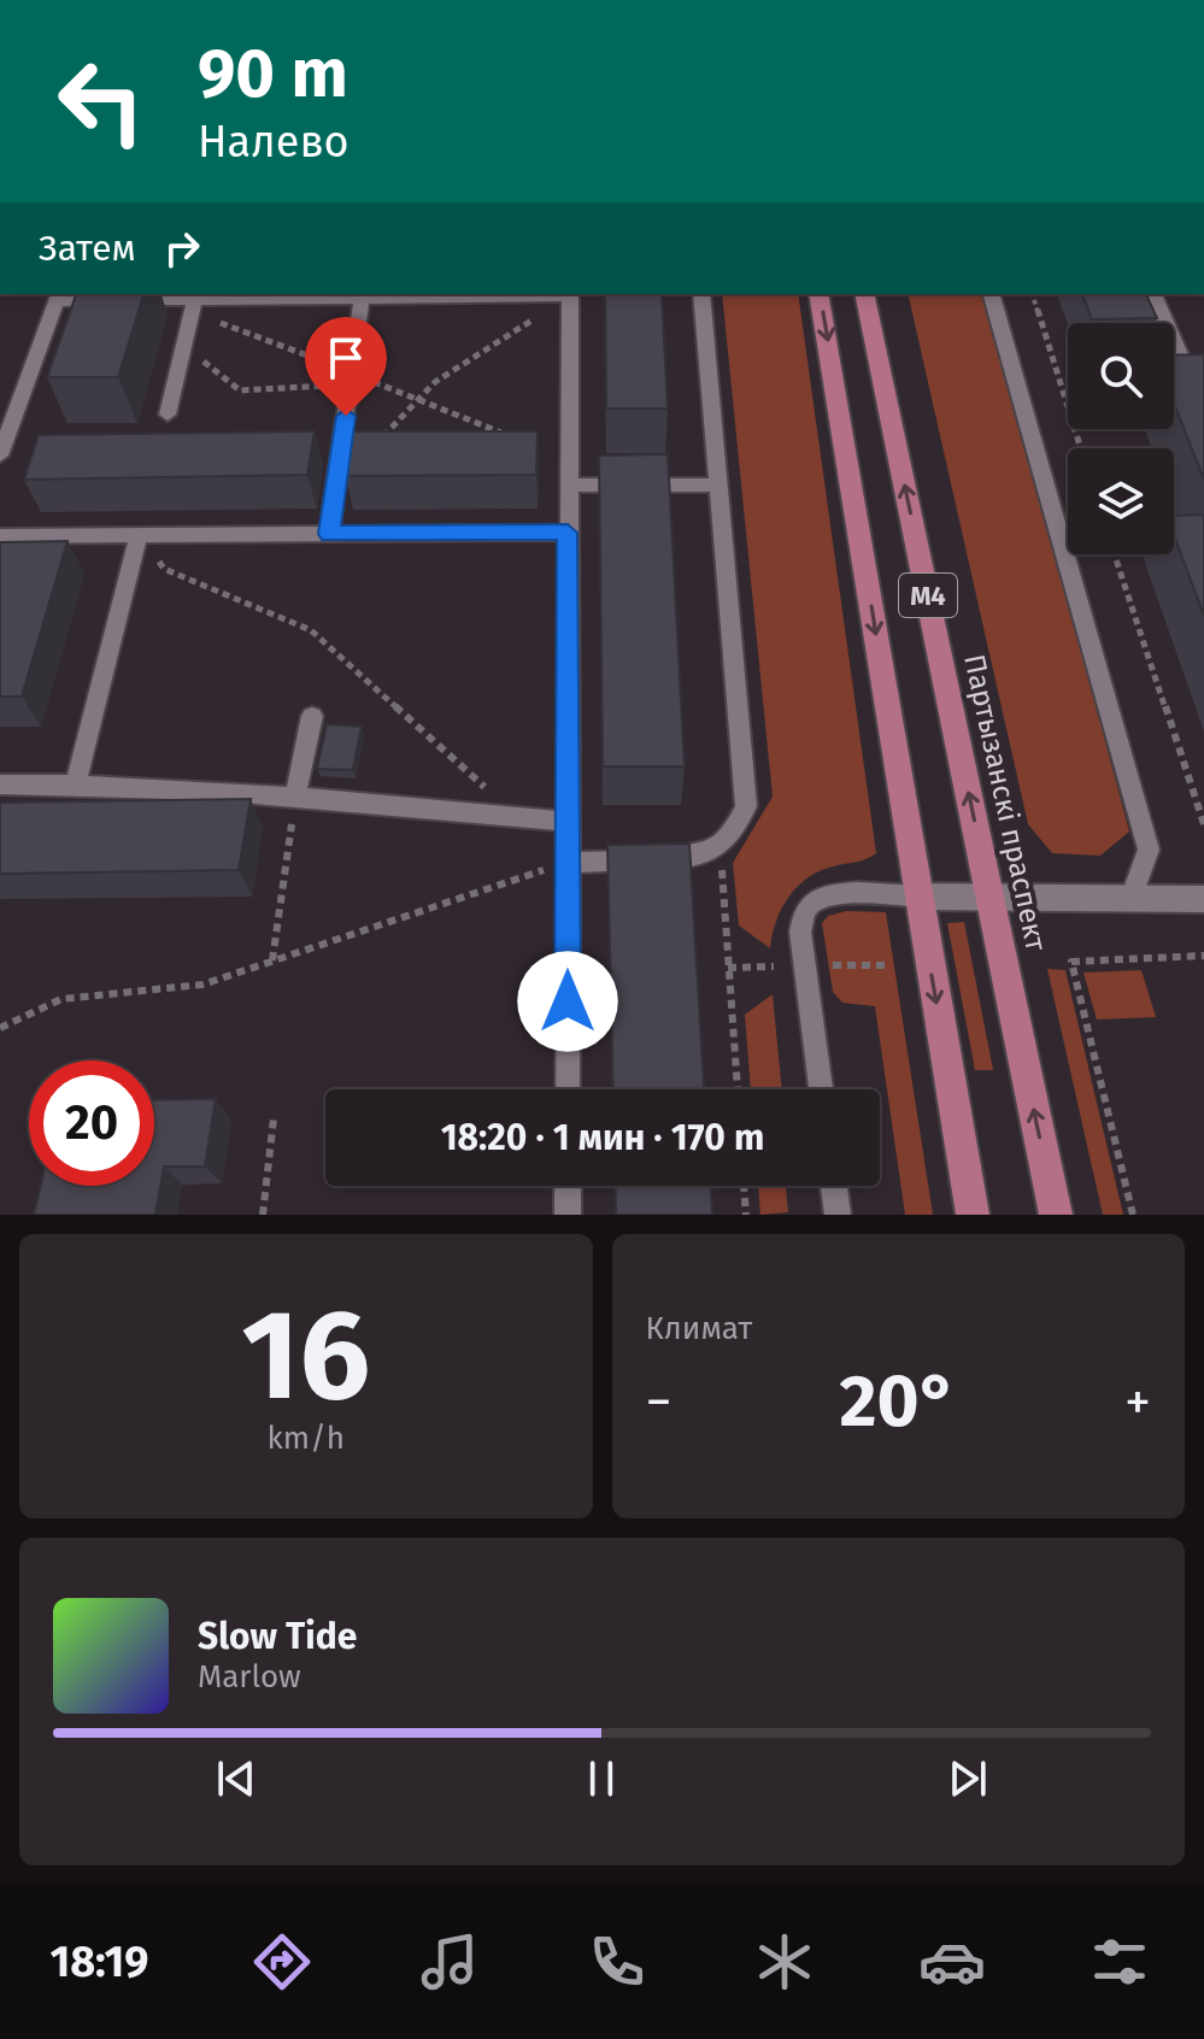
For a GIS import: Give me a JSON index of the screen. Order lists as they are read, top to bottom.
{
  "streets": {
    "main road": ["М4", "Партызанскі праспект"]
  },
  "page": {
    "turn": ["90 m", "Налево"],
    "then": "Затем",
    "limit": "20",
    "trip": "18:20 · 1 мин · 170 m",
    "tile": [
      ["16", "km/h"],
      "Климат"
    ],
    "heat": ["−", "20°", "+"],
    "song": ["Slow Tide", "Marlow"],
    "tabs": "18:19"
  }
}
